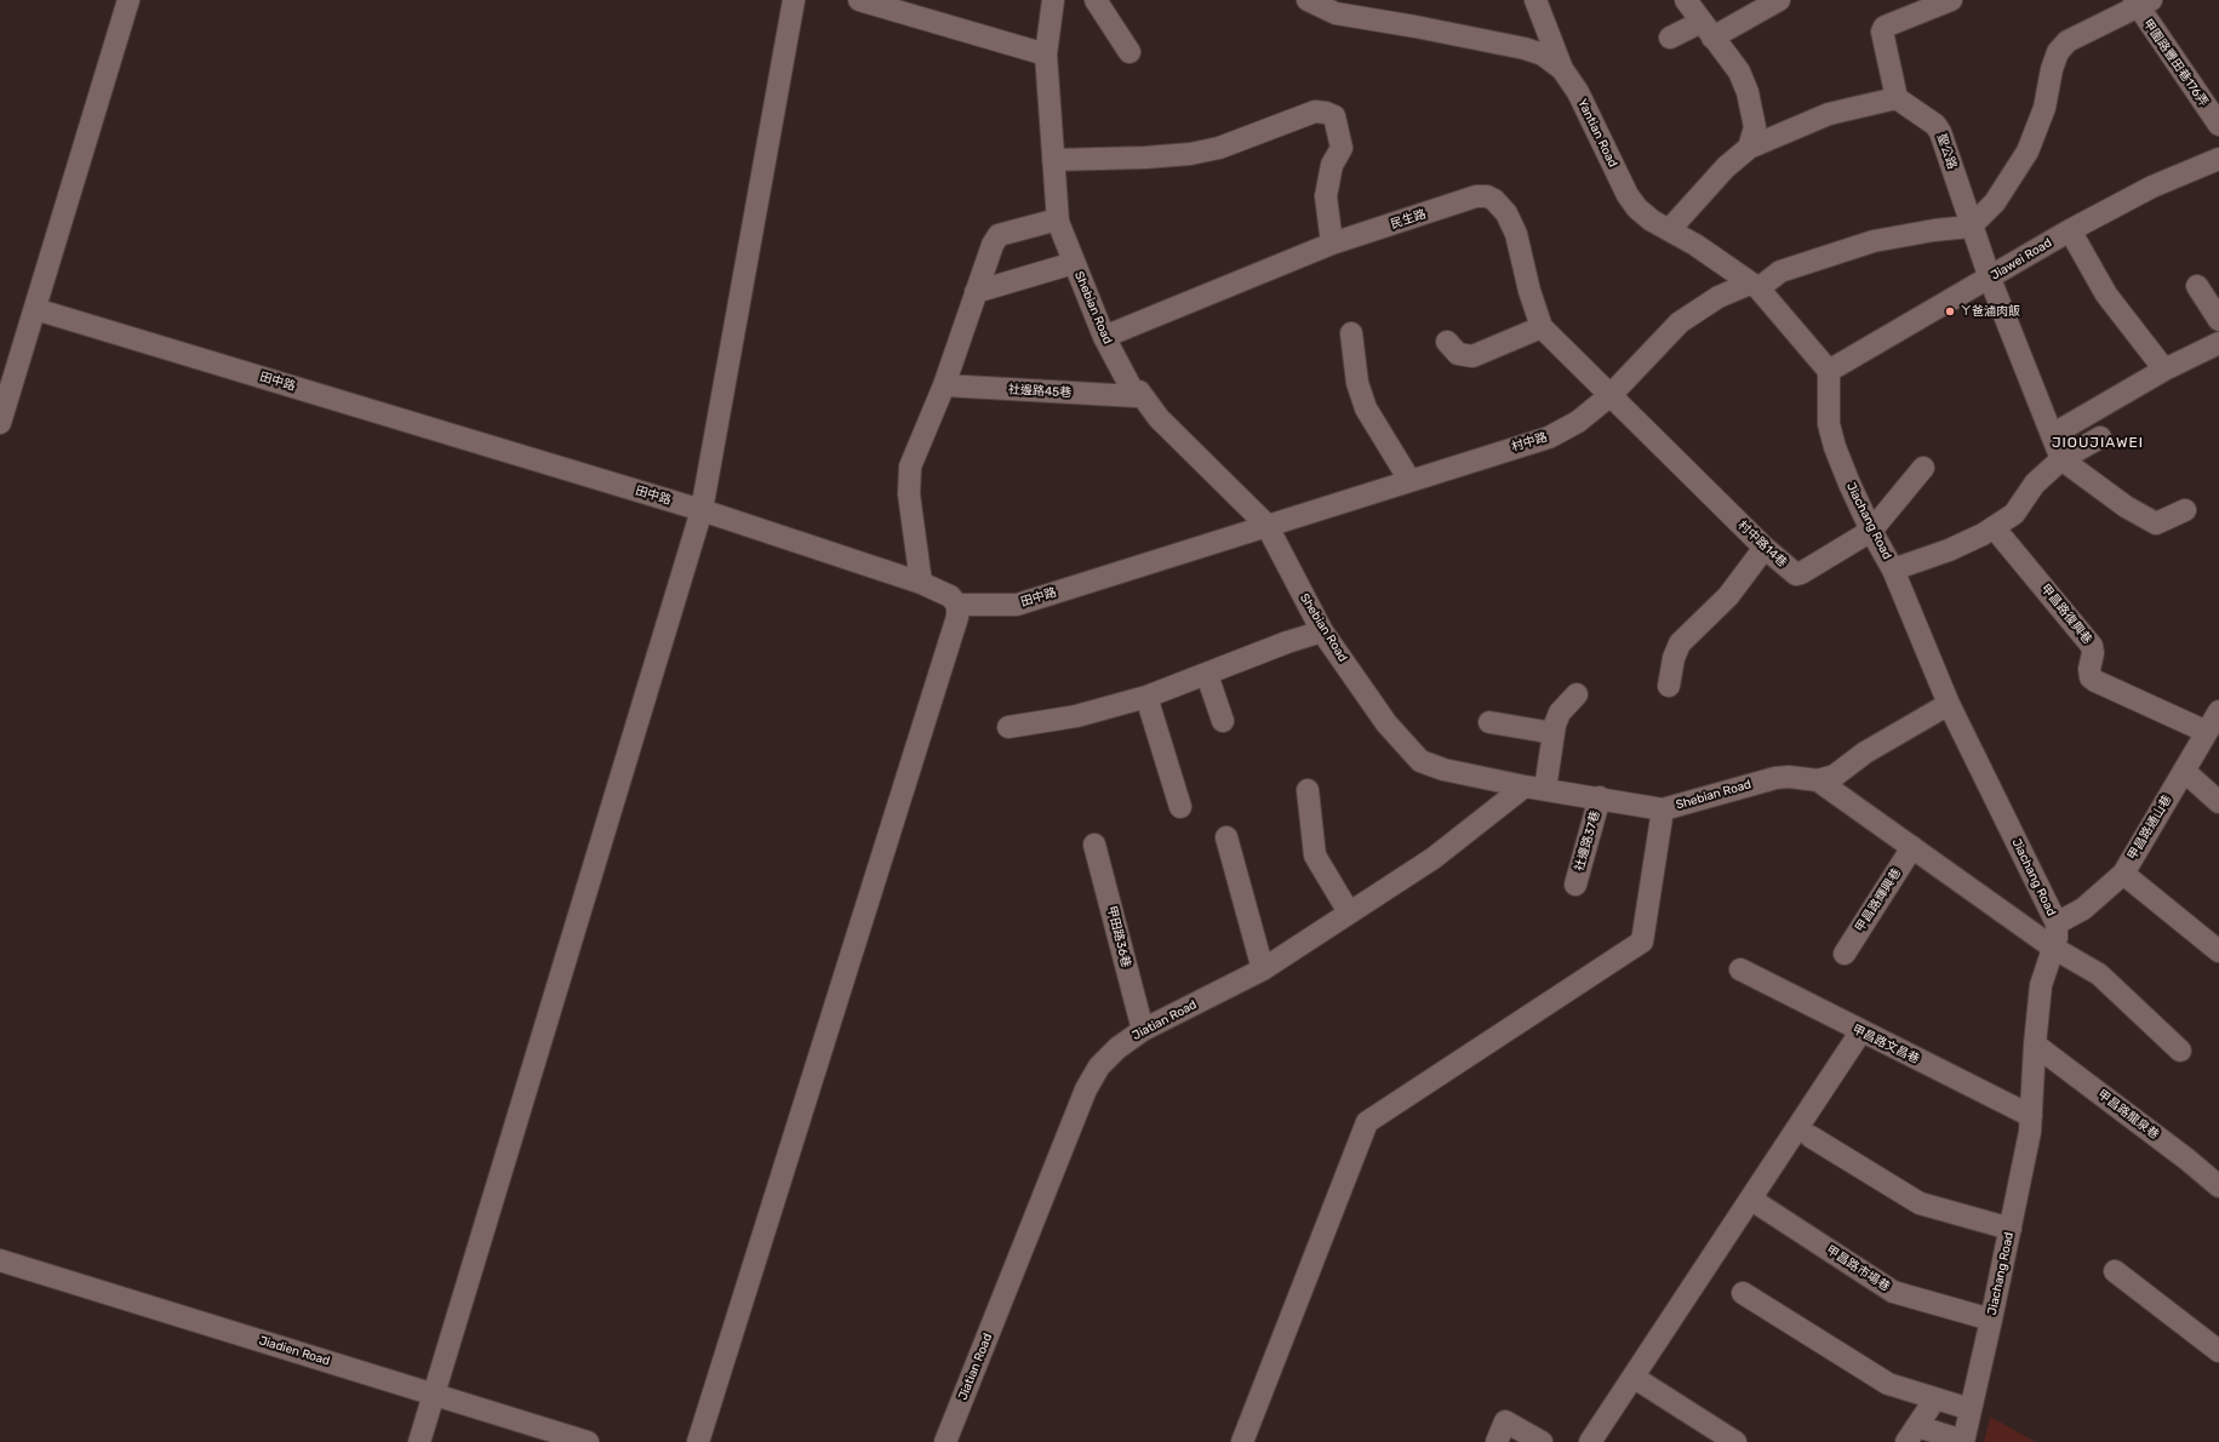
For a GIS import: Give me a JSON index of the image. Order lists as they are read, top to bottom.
{
  "streets": {
    "street": [
      "甲圍路豐田巷176弄",
      "Yantian Road",
      "聖公路",
      "民生路",
      "Jiawei Road",
      "Shebian Road",
      "田中路",
      "社邊路45巷",
      "村中路",
      "Jiachang Road",
      "村中路14巷",
      "甲昌路復興巷",
      "甲昌路通山巷",
      "社邊路37巷",
      "甲昌路輝興巷",
      "甲田路36巷",
      "Jiatian Road",
      "甲昌路文昌巷",
      "甲昌路龍泉巷",
      "甲昌路市場巷",
      "Jiadien Road"
    ]
  },
  "crossings": [
    ["Yantian Road", "Jiawei Road"],
    ["Yantian Road", "村中路"],
    ["Yantian Road", "Jiachang Road"],
    ["聖公路", "Jiawei Road"],
    ["聖公路", "村中路"],
    ["民生路", "Shebian Road"],
    ["民生路", "村中路"],
    ["民生路", "村中路14巷"],
    ["Jiawei Road", "Jiachang Road"],
    ["Shebian Road", "田中路"],
    ["Shebian Road", "社邊路45巷"],
    ["Shebian Road", "村中路"],
    ["Shebian Road", "Jiachang Road"],
    ["Shebian Road", "社邊路37巷"],
    ["Shebian Road", "Jiatian Road"],
    ["田中路", "村中路"],
    ["村中路", "村中路14巷"],
    ["Jiachang Road", "村中路14巷"],
    ["Jiachang Road", "甲昌路通山巷"],
    ["Jiachang Road", "甲昌路文昌巷"],
    ["Jiachang Road", "甲昌路龍泉巷"],
    ["Jiachang Road", "甲昌路市場巷"],
    ["甲昌路復興巷", "甲昌路通山巷"],
    ["甲田路36巷", "Jiatian Road"]
  ],
  "districts": ["JIOUJIAWEI"],
  "places": ["ㄚ爸滷肉飯"]
}
